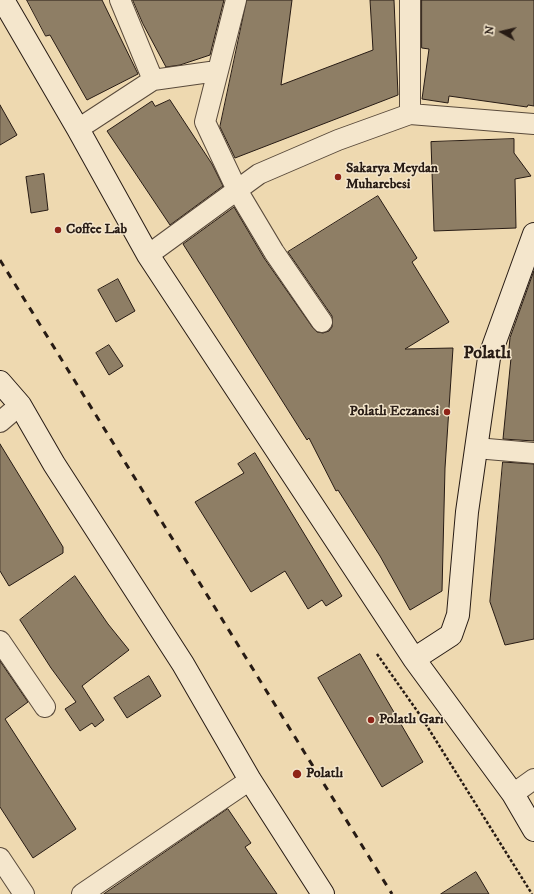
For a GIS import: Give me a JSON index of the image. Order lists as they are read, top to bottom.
{
  "districts": ["Polatlı"],
  "places": [
    "Sakarya Meydan Muharebesi",
    "Coffee Lab",
    "Polatlı Eczanesi",
    "Polatlı Garı",
    "Polatlı"
  ],
  "north": "left"
}
